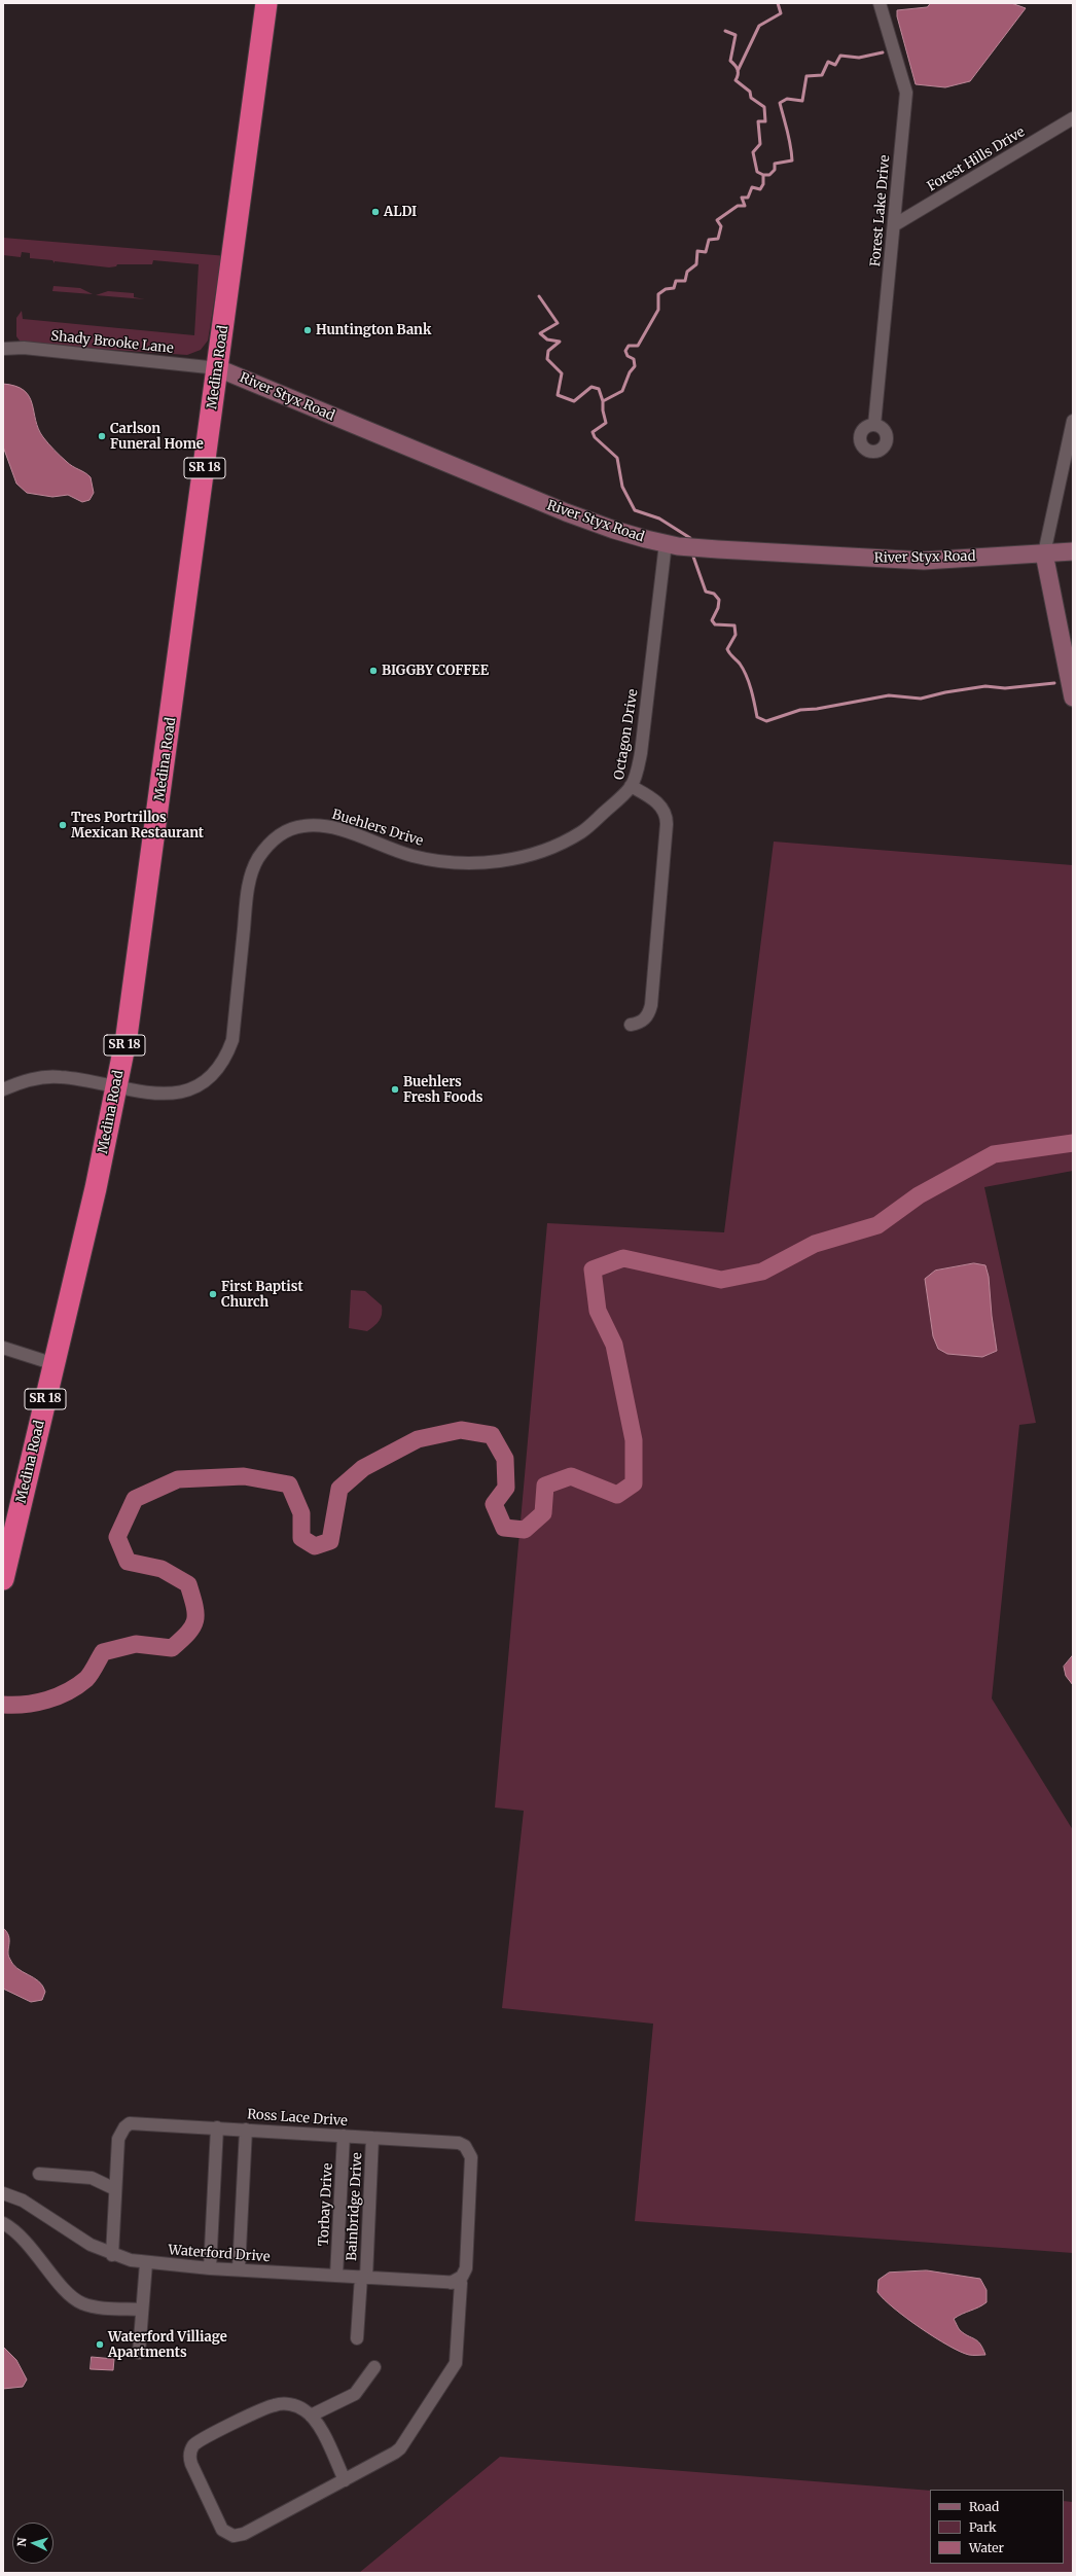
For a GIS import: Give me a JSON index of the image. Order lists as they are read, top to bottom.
{
  "streets": {
    "highway": ["Medina Road", "SR 18"],
    "street": [
      "Forest Hills Drive",
      "Forest Lake Drive",
      "Shady Brooke Lane",
      "River Styx Road",
      "Octagon Drive",
      "Buehlers Drive",
      "Ross Lace Drive",
      "Torbay Drive",
      "Bainbridge Drive",
      "Waterford Drive"
    ]
  },
  "crossings": [
    ["Forest Hills Drive", "Forest Lake Drive"],
    ["Shady Brooke Lane", "Medina Road"],
    ["Shady Brooke Lane", "River Styx Road"],
    ["Medina Road", "River Styx Road"],
    ["Medina Road", "Buehlers Drive"],
    ["River Styx Road", "Octagon Drive"],
    ["Octagon Drive", "Buehlers Drive"],
    ["Ross Lace Drive", "Torbay Drive"],
    ["Ross Lace Drive", "Bainbridge Drive"],
    ["Ross Lace Drive", "Waterford Drive"],
    ["Torbay Drive", "Waterford Drive"],
    ["Bainbridge Drive", "Waterford Drive"]
  ],
  "places": [
    "ALDI",
    "Huntington Bank",
    "Carlson Funeral Home",
    "BIGGBY COFFEE",
    "Tres Portrillos Mexican Restaurant",
    "Buehlers Fresh Foods",
    "First Baptist Church",
    "Waterford Villiage Apartments"
  ],
  "legend": ["Road", "Park", "Water"],
  "north": "left"
}
